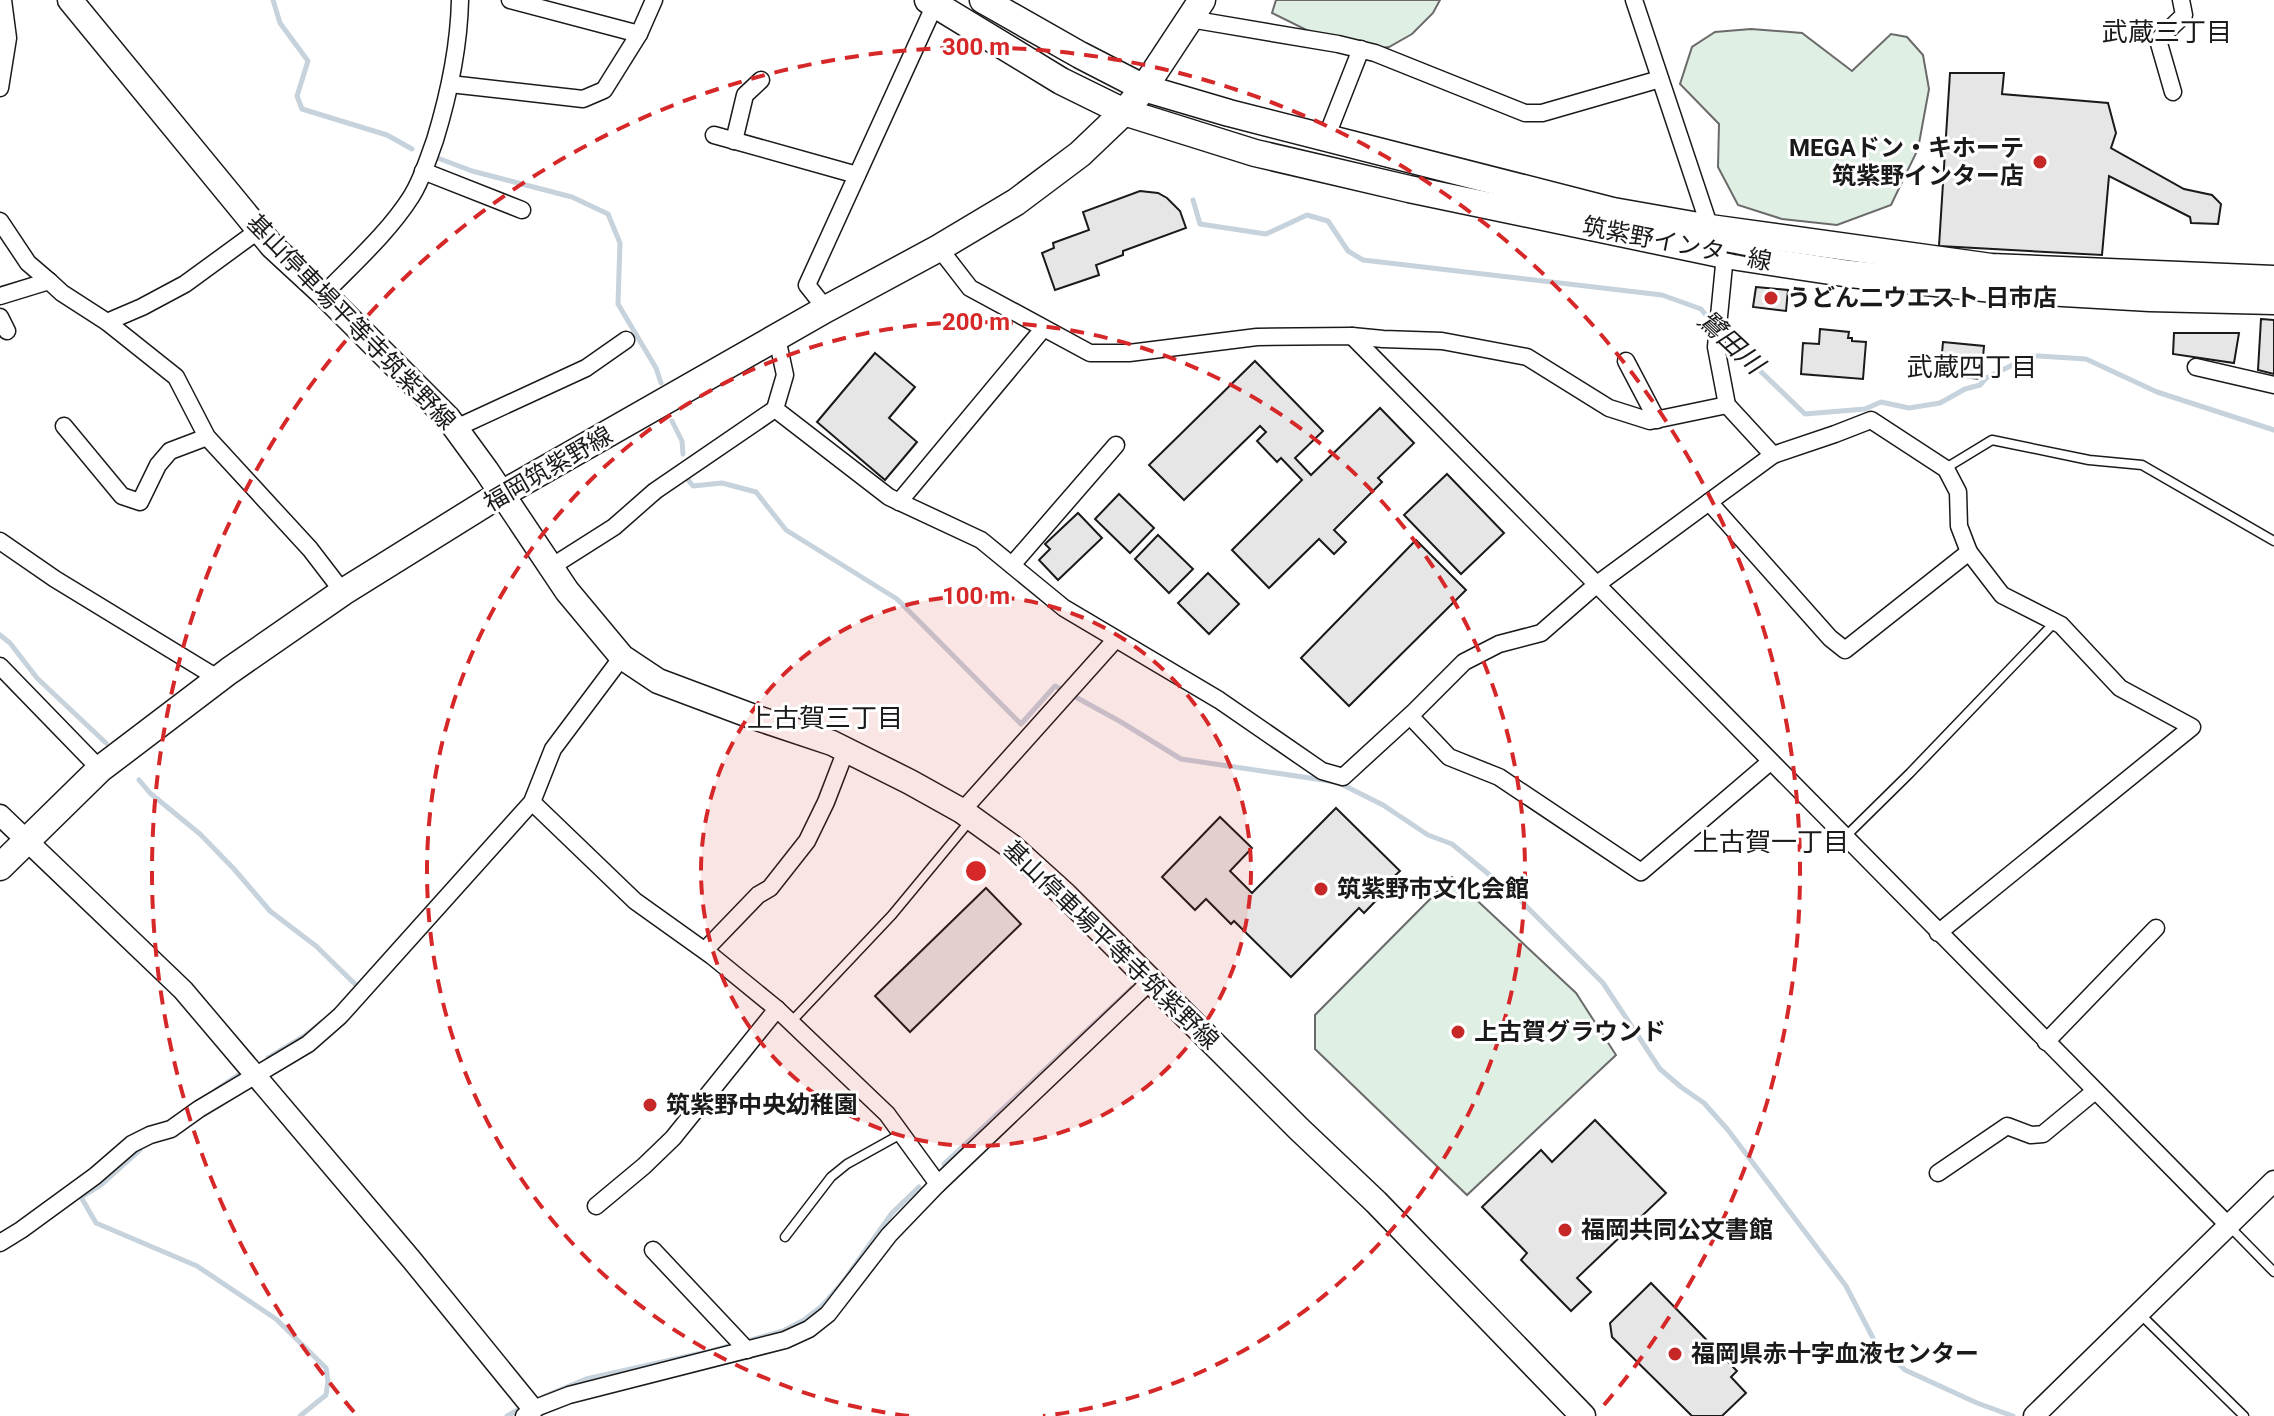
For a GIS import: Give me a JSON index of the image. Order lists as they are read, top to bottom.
{
  "streets": {
    "main road": ["筑紫野インター線", "基山停車場平等寺筑紫野線", "福岡筑紫野線"]
  },
  "crossings": [
    ["筑紫野インター線", "福岡筑紫野線"],
    ["基山停車場平等寺筑紫野線", "福岡筑紫野線"]
  ],
  "districts": [
    "武蔵三丁目",
    "武蔵四丁目",
    "上古賀三丁目",
    "上古賀一丁目"
  ],
  "water": ["鷺田川"],
  "places": [
    "MEGAドン・キホーテ 筑紫野インター店",
    "うどん二ウエスト 日市店",
    "筑紫野市文化会館",
    "上古賀グラウンド",
    "筑紫野中央幼稚園",
    "福岡共同公文書館",
    "福岡県赤十字血液センター"
  ],
  "rings": ["300 m", "200 m", "100 m"]
}
